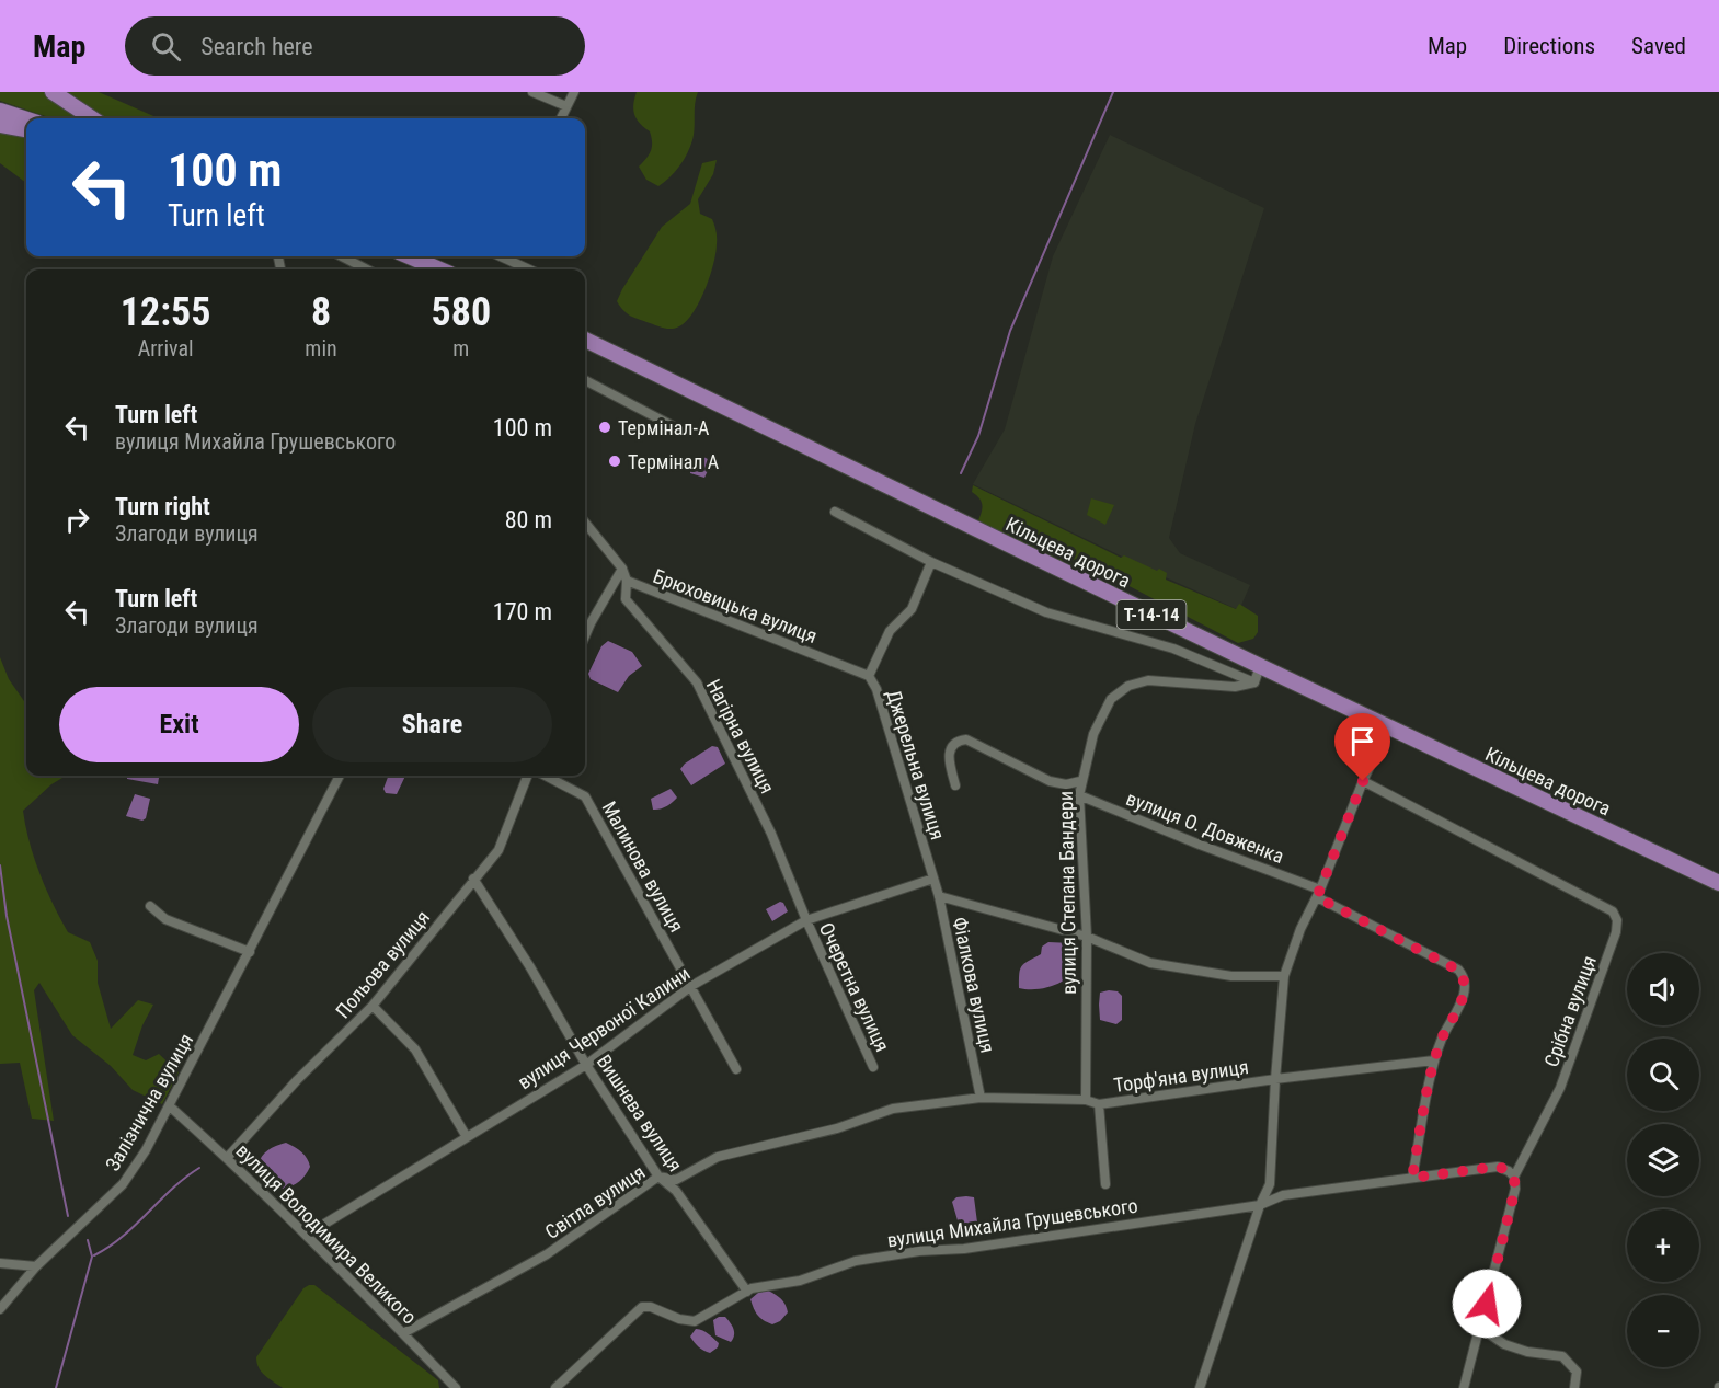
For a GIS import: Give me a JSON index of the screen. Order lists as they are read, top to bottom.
{
  "streets": {
    "highway": ["Кільцева дорога", "Т-14-14"],
    "street": [
      "Брюховицька вулиця",
      "Нагірна вулиця",
      "Джерельна вулиця",
      "вулиця О. Довженка",
      "Малинова вулиця",
      "вулиця Степана Бандери",
      "Польова вулиця",
      "Фіалкова вулиця",
      "Очеретна вулиця",
      "Срібна вулиця",
      "вулиця Червоної Калини",
      "Торф'яна вулиця",
      "Залізнична вулиця",
      "Вишнева вулиця",
      "Світла вулиця",
      "вулиця Михайла Грушевського",
      "вулиця Володимира Великого"
    ]
  },
  "crossings": [
    ["Брюховицька вулиця", "Нагірна вулиця"],
    ["Брюховицька вулиця", "Джерельна вулиця"],
    ["Нагірна вулиця", "Очеретна вулиця"],
    ["Нагірна вулиця", "вулиця Червоної Калини"],
    ["Джерельна вулиця", "Фіалкова вулиця"],
    ["Джерельна вулиця", "вулиця Червоної Калини"],
    ["вулиця О. Довженка", "вулиця Степана Бандери"],
    ["вулиця О. Довженка", "Торф'яна вулиця"],
    ["Малинова вулиця", "вулиця Червоної Калини"],
    ["вулиця Степана Бандери", "Торф'яна вулиця"],
    ["Польова вулиця", "Вишнева вулиця"],
    ["Польова вулиця", "вулиця Володимира Великого"],
    ["Фіалкова вулиця", "вулиця Червоної Калини"],
    ["Фіалкова вулиця", "Торф'яна вулиця"],
    ["Очеретна вулиця", "вулиця Червоної Калини"],
    ["Срібна вулиця", "вулиця Михайла Грушевського"],
    ["вулиця Червоної Калини", "Вишнева вулиця"],
    ["вулиця Червоної Калини", "вулиця Володимира Великого"],
    ["Торф'яна вулиця", "Світла вулиця"],
    ["Залізнична вулиця", "вулиця Володимира Великого"],
    ["Вишнева вулиця", "Світла вулиця"],
    ["Вишнева вулиця", "вулиця Михайла Грушевського"],
    ["Світла вулиця", "вулиця Володимира Великого"]
  ],
  "places": ["Термінал-А", "Термінал А"],
  "page": {
    "header": "Map",
    "search": "Search here",
    "nav": ["Map", "Directions", "Saved"],
    "turn": ["100 m", "Turn left"],
    "eta": [
      "12:55",
      "Arrival",
      "8",
      "min",
      "580",
      "m"
    ],
    "list": [
      {
        "name": "Turn left",
        "note": "вулиця Михайла Грушевського",
        "value": "100 m"
      },
      {
        "name": "Turn right",
        "note": "Злагоди вулиця",
        "value": "80 m"
      },
      {
        "name": "Turn left",
        "note": "Злагоди вулиця",
        "value": "170 m"
      }
    ],
    "buttons": ["Exit", "Share"],
    "map_buttons": ["+", "−"]
  }
}
